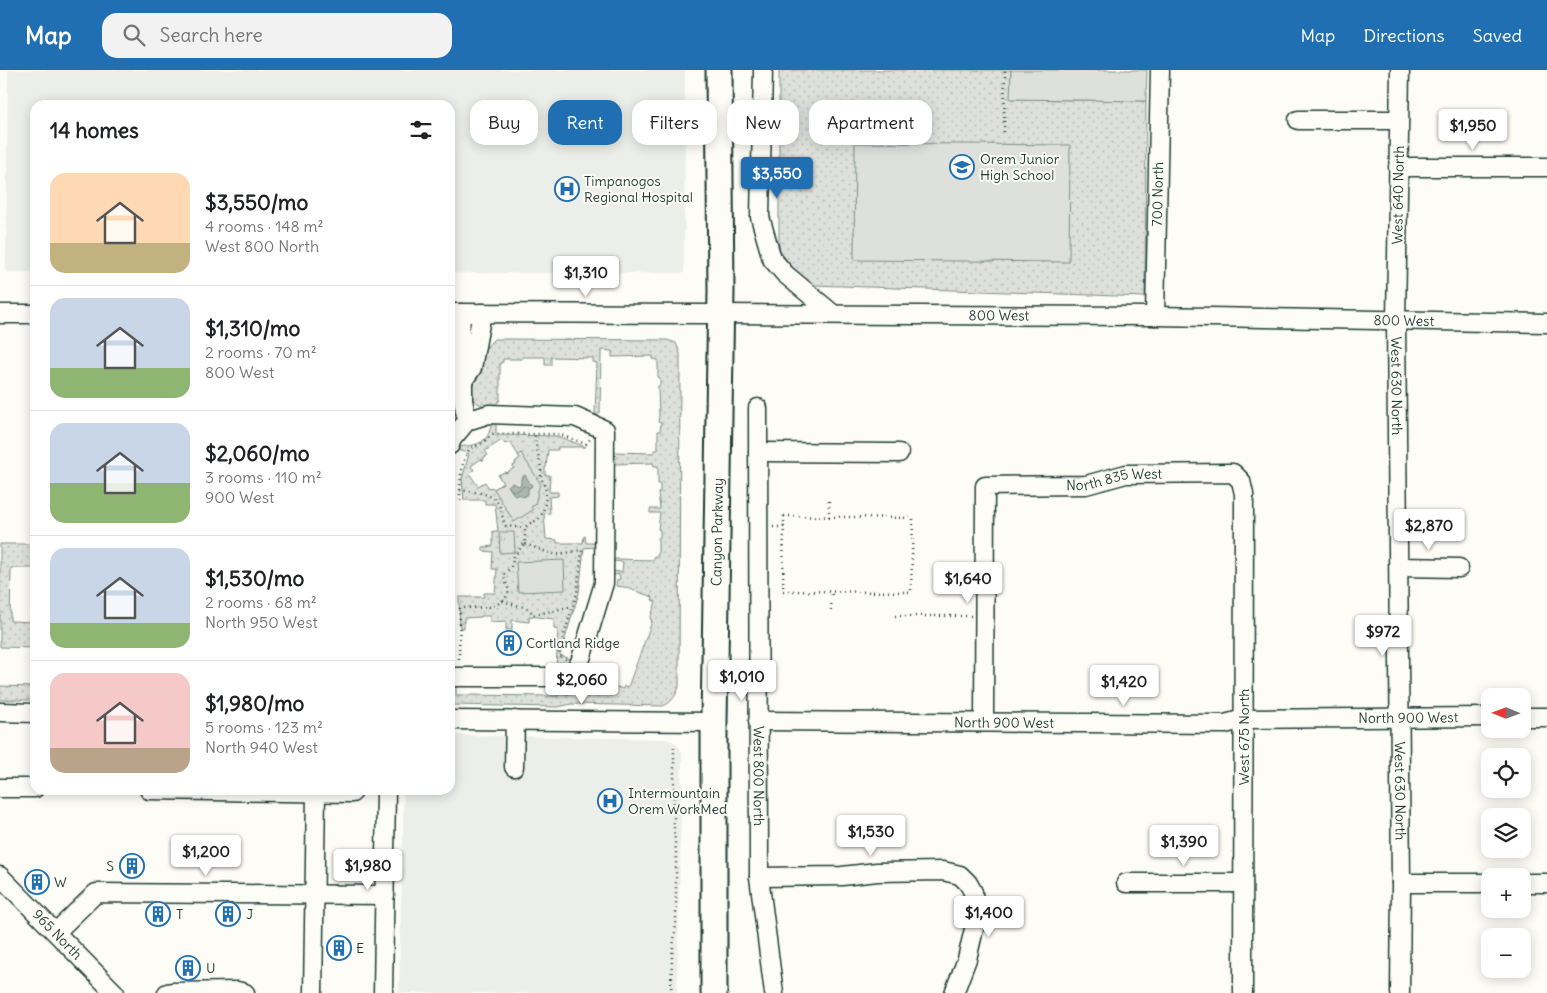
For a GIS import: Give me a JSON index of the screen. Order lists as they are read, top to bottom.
{
  "streets": {
    "highway": ["Canyon Parkway"],
    "street": [
      "700 North",
      "West 640 North",
      "800 West",
      "West 630 North",
      "North 835 West",
      "North 900 West",
      "West 675 North",
      "West 800 North",
      "965 North"
    ]
  },
  "crossings": [
    ["700 North", "800 West"],
    ["West 640 North", "800 West"],
    ["West 640 North", "West 630 North"],
    ["800 West", "West 630 North"],
    ["800 West", "Canyon Parkway"],
    ["West 630 North", "North 900 West"],
    ["North 835 West", "North 900 West"],
    ["North 835 West", "West 675 North"],
    ["North 900 West", "West 675 North"],
    ["North 900 West", "West 800 North"]
  ],
  "places": {
    "school or university": ["Orem Junior High School"],
    "hospital": ["Timpanogos Regional Hospital", "Intermountain Orem WorkMed"],
    "building": [
      "Cortland Ridge",
      "S",
      "W",
      "T",
      "J",
      "E",
      "U"
    ]
  },
  "north": "left",
  "page": {
    "header": "Map",
    "search": "Search here",
    "nav": ["Map", "Directions", "Saved"],
    "chip": [
      "Buy",
      "Rent",
      "Filters",
      "New",
      "Apartment"
    ],
    "heading": "14 homes",
    "price": [
      "$1,950",
      "$3,550",
      "$1,310",
      "$2,870",
      "$1,640",
      "$972",
      "$1,010",
      "$2,060",
      "$1,420",
      "$1,530",
      "$1,390",
      "$1,200",
      "$1,980",
      "$1,400"
    ],
    "list": [
      {
        "name": "$3,550/mo",
        "note": "4 rooms · 148 m² · West 800 North"
      },
      {
        "name": "$1,310/mo",
        "note": "2 rooms · 70 m² · 800 West"
      },
      {
        "name": "$2,060/mo",
        "note": "3 rooms · 110 m² · 900 West"
      },
      {
        "name": "$1,530/mo",
        "note": "2 rooms · 68 m² · North 950 West"
      },
      {
        "name": "$1,980/mo",
        "note": "5 rooms · 123 m² · North 940 West"
      }
    ],
    "map_buttons": ["+", "−"]
  }
}
